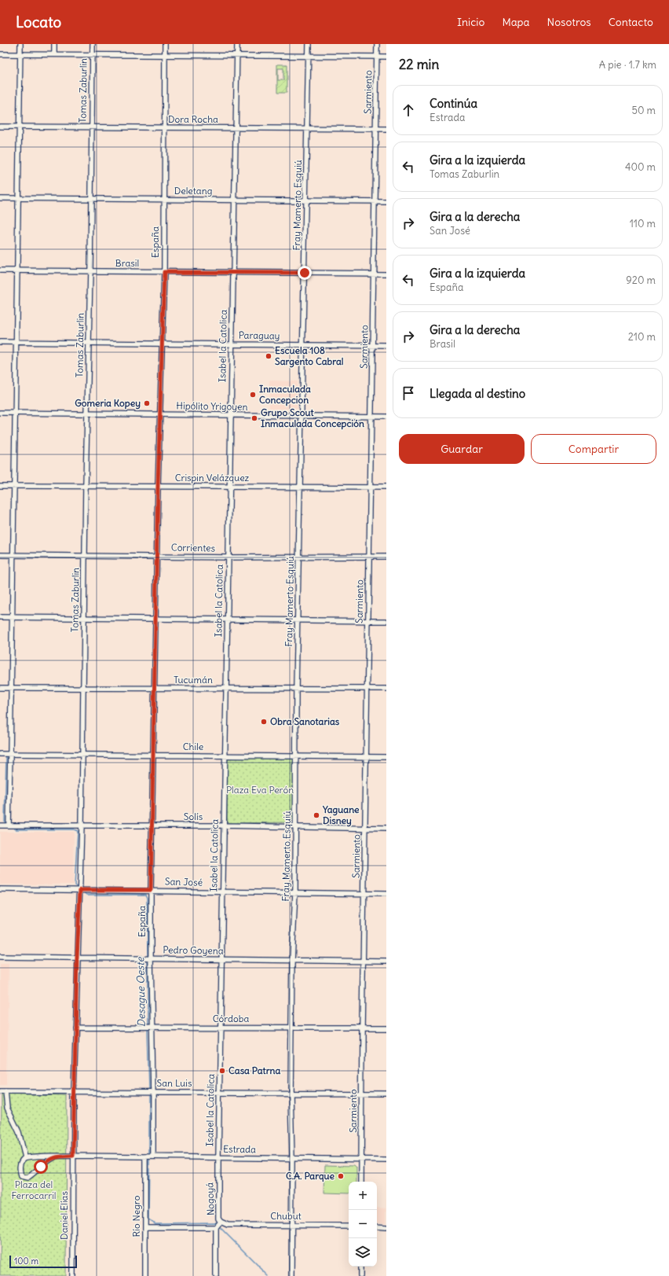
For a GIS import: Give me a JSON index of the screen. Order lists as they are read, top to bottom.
{
  "streets": {
    "street": [
      "Tomas Zaburlin",
      "Sarmiento",
      "Dora Rocha",
      "Deletang",
      "Fray Mamerto Esquiú",
      "España",
      "Brasil",
      "Paraguay",
      "Isabel la Catolica",
      "Hipólito Yrigoyen",
      "Crispin Velázquez",
      "Corrientes",
      "Tucumán",
      "Chile",
      "Solís",
      "San José",
      "Pedro Goyena",
      "Córdoba",
      "San Luis",
      "Estrada",
      "Nogoyá",
      "Daniel Elías",
      "Río Negro",
      "Chubut"
    ]
  },
  "crossings": [
    ["Tomas Zaburlin", "Dora Rocha"],
    ["Tomas Zaburlin", "Deletang"],
    ["Tomas Zaburlin", "Brasil"],
    ["Tomas Zaburlin", "Paraguay"],
    ["Tomas Zaburlin", "Hipólito Yrigoyen"],
    ["Tomas Zaburlin", "Crispin Velázquez"],
    ["Tomas Zaburlin", "Corrientes"],
    ["Tomas Zaburlin", "Tucumán"],
    ["Tomas Zaburlin", "Chile"],
    ["Tomas Zaburlin", "Solís"],
    ["Tomas Zaburlin", "San José"],
    ["Tomas Zaburlin", "Pedro Goyena"],
    ["Tomas Zaburlin", "Córdoba"],
    ["Tomas Zaburlin", "San Luis"],
    ["Tomas Zaburlin", "Estrada"],
    ["Tomas Zaburlin", "Daniel Elías"],
    ["Sarmiento", "Dora Rocha"],
    ["Sarmiento", "Deletang"],
    ["Sarmiento", "Brasil"],
    ["Sarmiento", "Paraguay"],
    ["Sarmiento", "Hipólito Yrigoyen"],
    ["Sarmiento", "Crispin Velázquez"],
    ["Sarmiento", "Corrientes"],
    ["Sarmiento", "Tucumán"],
    ["Sarmiento", "Chile"],
    ["Sarmiento", "Solís"],
    ["Sarmiento", "San José"],
    ["Sarmiento", "Pedro Goyena"],
    ["Sarmiento", "Córdoba"],
    ["Sarmiento", "San Luis"],
    ["Sarmiento", "Estrada"],
    ["Dora Rocha", "Fray Mamerto Esquiú"],
    ["Dora Rocha", "España"],
    ["Dora Rocha", "Isabel la Catolica"],
    ["Deletang", "Fray Mamerto Esquiú"],
    ["Deletang", "España"],
    ["Deletang", "Isabel la Catolica"],
    ["Fray Mamerto Esquiú", "Brasil"],
    ["Fray Mamerto Esquiú", "Paraguay"],
    ["Fray Mamerto Esquiú", "Hipólito Yrigoyen"],
    ["Fray Mamerto Esquiú", "Crispin Velázquez"],
    ["Fray Mamerto Esquiú", "Corrientes"],
    ["Fray Mamerto Esquiú", "Tucumán"],
    ["Fray Mamerto Esquiú", "Chile"],
    ["Fray Mamerto Esquiú", "Solís"],
    ["Fray Mamerto Esquiú", "San José"],
    ["Fray Mamerto Esquiú", "Pedro Goyena"],
    ["Fray Mamerto Esquiú", "Córdoba"],
    ["Fray Mamerto Esquiú", "San Luis"],
    ["Fray Mamerto Esquiú", "Estrada"],
    ["Fray Mamerto Esquiú", "Chubut"],
    ["España", "Brasil"],
    ["España", "Paraguay"],
    ["España", "Hipólito Yrigoyen"],
    ["España", "Crispin Velázquez"],
    ["España", "Corrientes"],
    ["España", "Tucumán"],
    ["España", "Chile"],
    ["España", "Solís"],
    ["España", "San José"],
    ["España", "Pedro Goyena"],
    ["España", "Córdoba"],
    ["España", "San Luis"],
    ["España", "Estrada"],
    ["Brasil", "Isabel la Catolica"],
    ["Paraguay", "Isabel la Catolica"],
    ["Isabel la Catolica", "Hipólito Yrigoyen"],
    ["Isabel la Catolica", "Crispin Velázquez"],
    ["Isabel la Catolica", "Corrientes"],
    ["Isabel la Catolica", "Tucumán"],
    ["Isabel la Catolica", "Chile"],
    ["Isabel la Catolica", "Solís"],
    ["Isabel la Catolica", "San José"],
    ["Isabel la Catolica", "Pedro Goyena"],
    ["Isabel la Catolica", "Córdoba"],
    ["Isabel la Catolica", "San Luis"],
    ["Isabel la Catolica", "Estrada"],
    ["Isabel la Catolica", "Nogoyá"],
    ["Estrada", "Nogoyá"],
    ["Estrada", "Daniel Elías"],
    ["Estrada", "Río Negro"],
    ["Nogoyá", "Chubut"],
    ["Río Negro", "Chubut"]
  ],
  "water": ["Desague Oeste"],
  "parks": ["Plaza Eva Perón", "Plaza del Ferrocarril"],
  "places": [
    "Escuela 108 Sargento Cabral",
    "Inmaculada Concepcion",
    "Gomeria Kopey",
    "Grupo Scout Inmaculada Concepción",
    "Obra Sanotarias",
    "Yaguane Disney",
    "Casa Patrna",
    "C.A. Parque"
  ],
  "scale_bar": "100 m",
  "page": {
    "header": "Locato",
    "nav": [
      "Inicio",
      "Mapa",
      "Nosotros",
      "Contacto"
    ],
    "heading": ["22 min", "A pie · 1.7 km"],
    "list": [
      ["Continúa", "Estrada", "50 m"],
      ["Gira a la izquierda", "Tomas Zaburlin", "400 m"],
      ["Gira a la derecha", "San José", "110 m"],
      ["Gira a la izquierda", "España", "920 m"],
      ["Gira a la derecha", "Brasil", "210 m"],
      "Llegada al destino"
    ],
    "buttons": ["Guardar", "Compartir"],
    "map_buttons": ["+", "−"],
    "scale": "100 m"
  }
}
